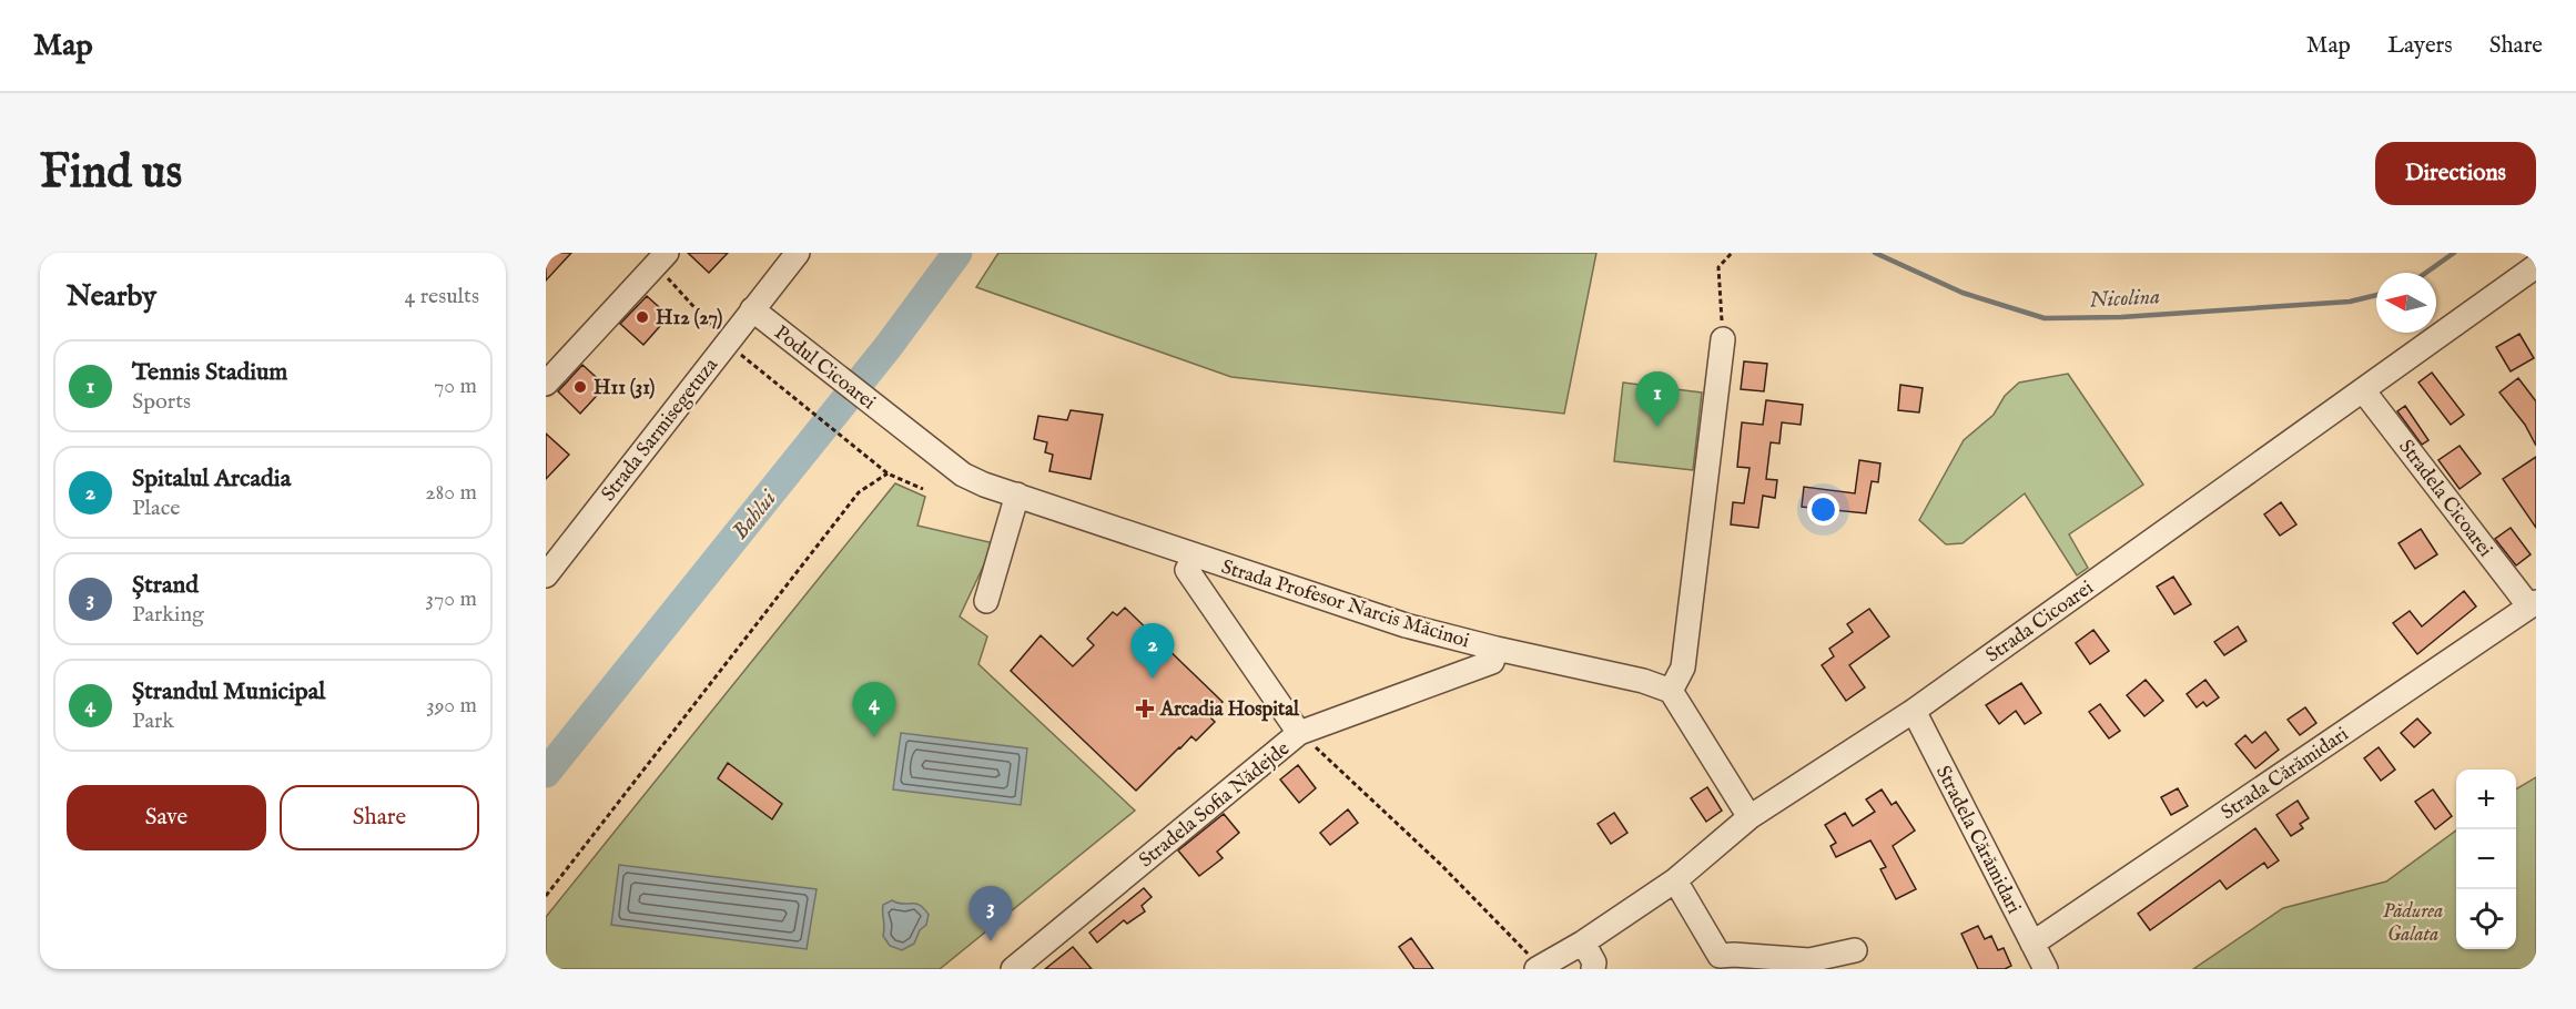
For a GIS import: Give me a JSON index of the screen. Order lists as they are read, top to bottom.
{
  "streets": {
    "street": [
      "Podul Cicoarei",
      "Strada Sarmisegetuza",
      "Stradela Cicoarei",
      "Strada Profesor Narcis Măcinoi",
      "Strada Cicoarei",
      "Strada Cărămidari",
      "Stradela Sofia Nădejde",
      "Stradela Cărămidari"
    ]
  },
  "crossings": [
    ["Podul Cicoarei", "Strada Sarmisegetuza"],
    ["Podul Cicoarei", "Strada Profesor Narcis Măcinoi"],
    ["Stradela Cicoarei", "Strada Cicoarei"],
    ["Stradela Cicoarei", "Strada Cărămidari"],
    ["Strada Profesor Narcis Măcinoi", "Stradela Sofia Nădejde"],
    ["Strada Cicoarei", "Stradela Cărămidari"],
    ["Strada Cărămidari", "Stradela Cărămidari"]
  ],
  "water": ["Nicolina", "Bahlui"],
  "parks": ["Pădurea Galata"],
  "places": {
    "other": ["H12 (27)", "H11 (31)"],
    "health": ["Arcadia Hospital"]
  },
  "north": "left",
  "page": {
    "header": "Map",
    "nav": ["Map", "Layers", "Share"],
    "buttons": [
      "Directions",
      ["Save", "Share"]
    ],
    "title": "Find us",
    "heading": ["Nearby", "4 results"],
    "list": [
      {
        "mark": "1",
        "name": "Tennis Stadium",
        "note": "Sports",
        "value": "70 m"
      },
      {
        "mark": "2",
        "name": "Spitalul Arcadia",
        "note": "Place",
        "value": "280 m"
      },
      {
        "mark": "3",
        "name": "Ștrand",
        "note": "Parking",
        "value": "370 m"
      },
      {
        "mark": "4",
        "name": "Ștrandul Municipal",
        "note": "Park",
        "value": "390 m"
      }
    ],
    "pins": [
      "1",
      "2",
      "4",
      "3"
    ],
    "map_buttons": ["+", "−"]
  }
}
